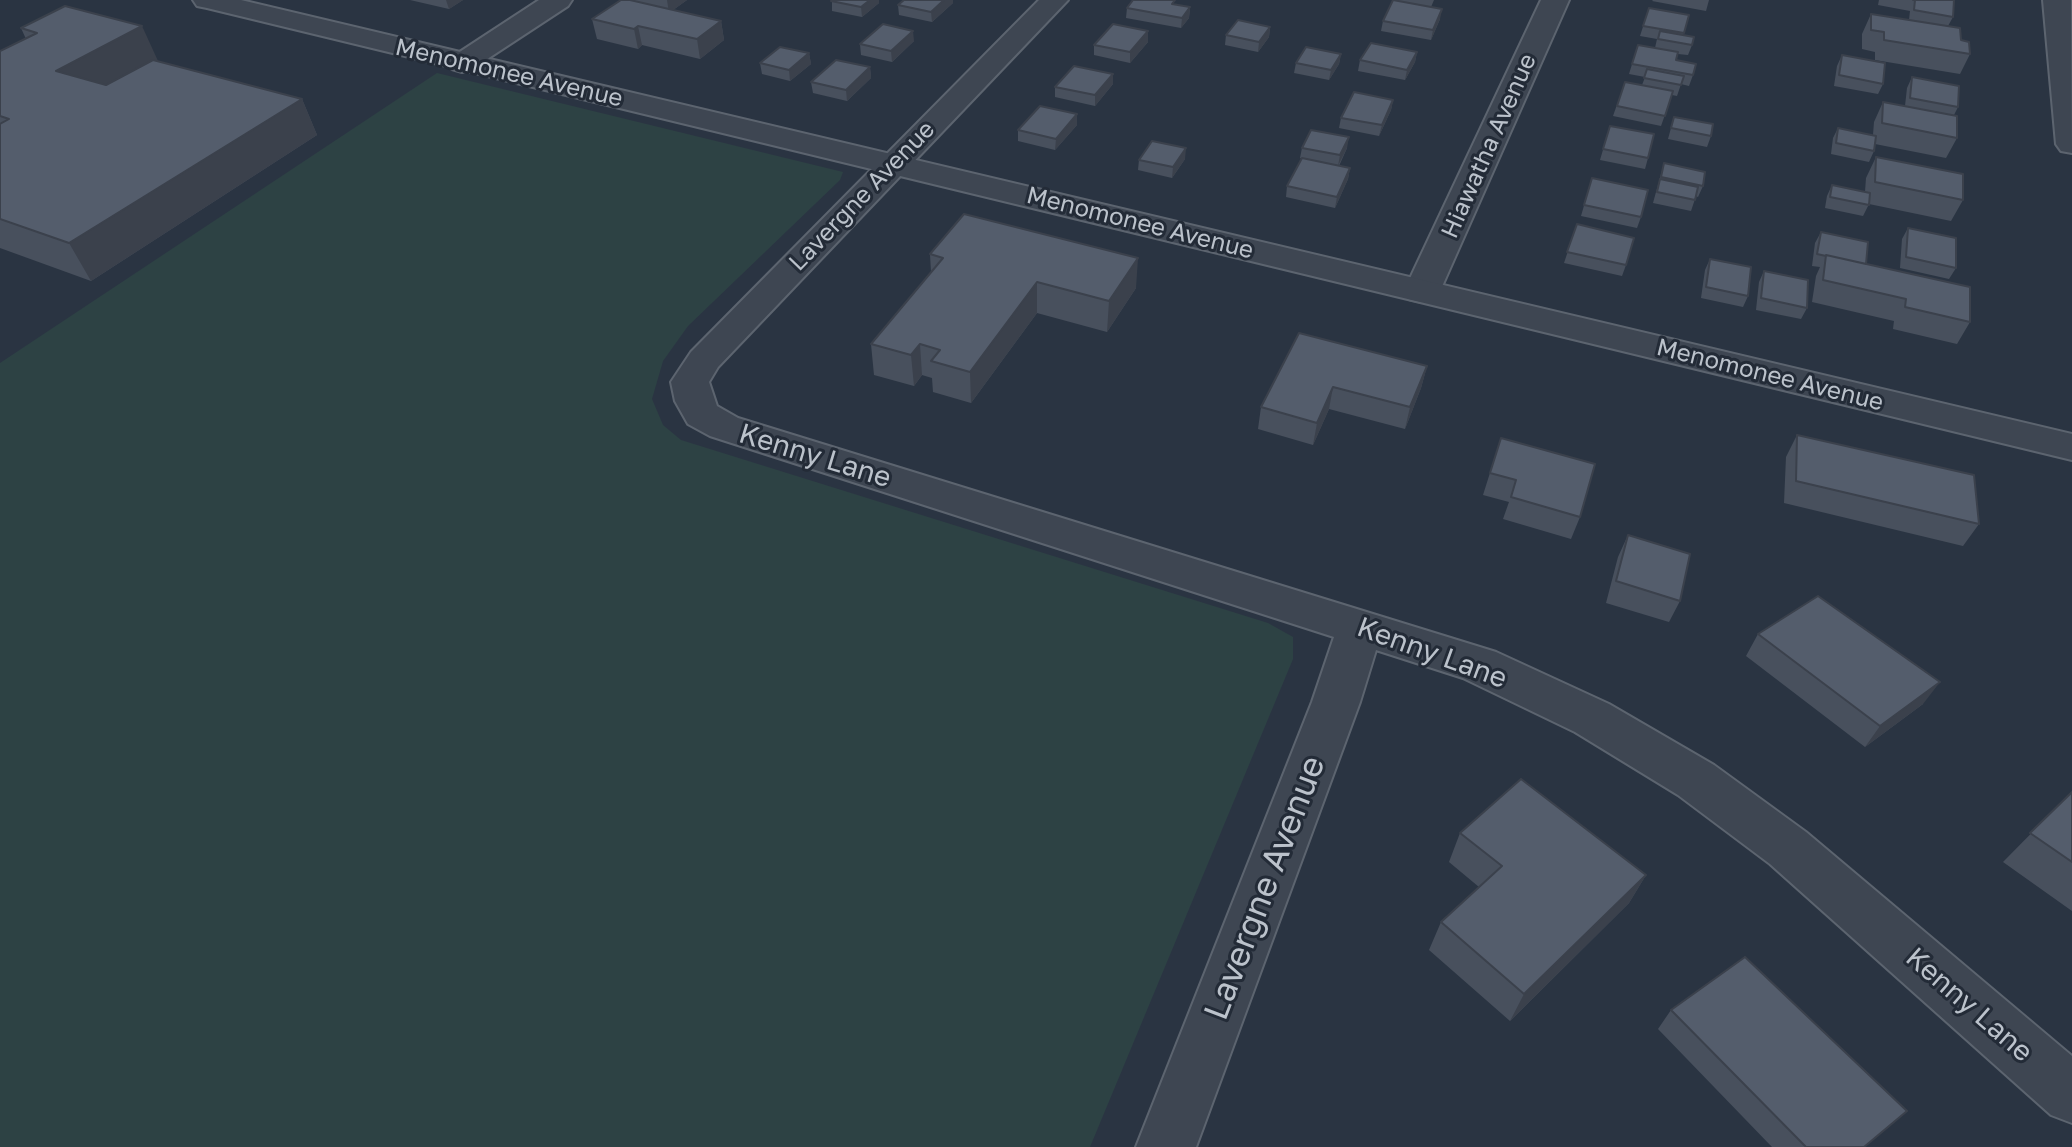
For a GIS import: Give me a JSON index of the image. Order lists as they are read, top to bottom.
{
  "streets": {
    "street": [
      "Menomonee Avenue",
      "Hiawatha Avenue",
      "Lavergne Avenue",
      "Kenny Lane"
    ]
  },
  "crossings": [
    ["Menomonee Avenue", "Hiawatha Avenue"],
    ["Menomonee Avenue", "Lavergne Avenue"],
    ["Lavergne Avenue", "Kenny Lane"]
  ]
}
